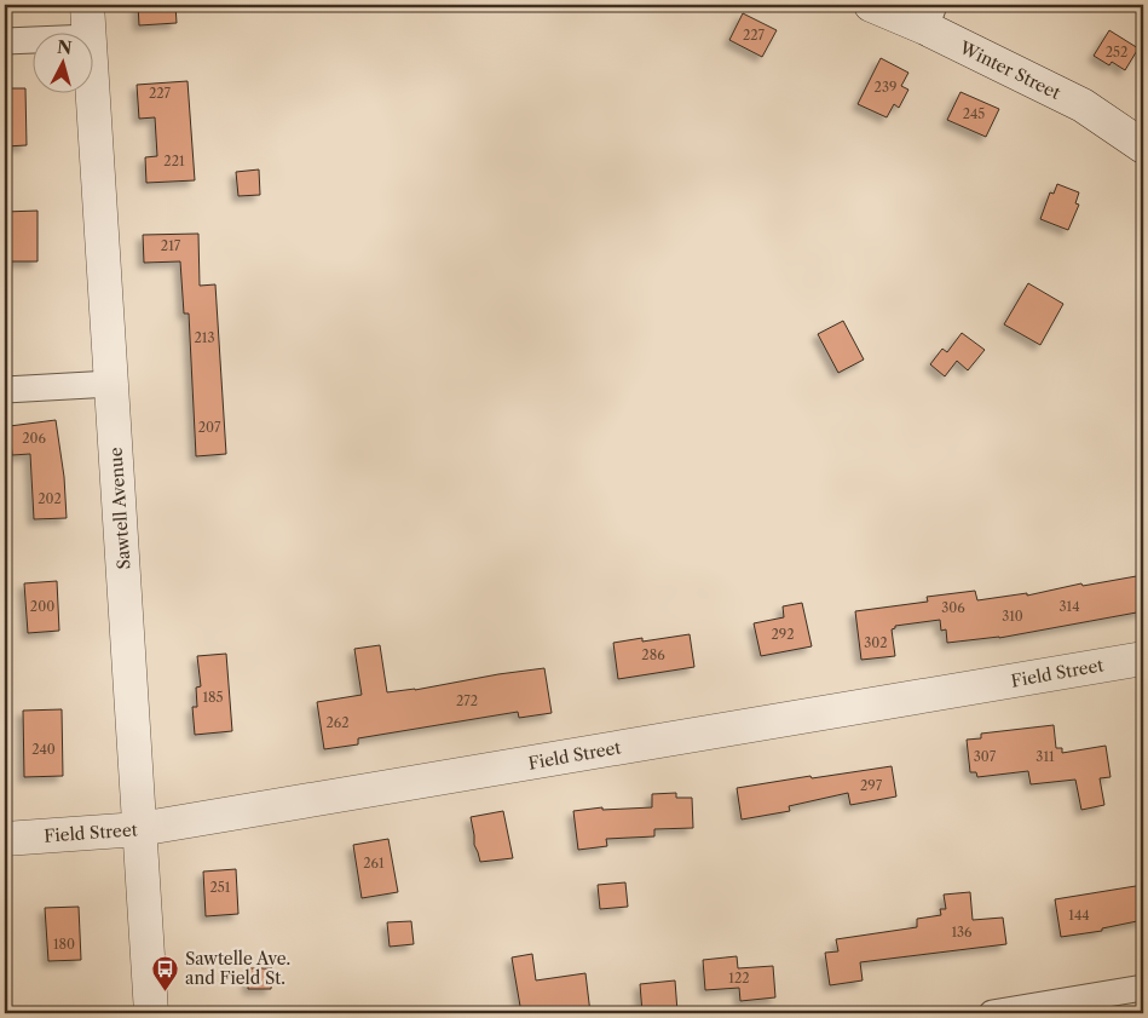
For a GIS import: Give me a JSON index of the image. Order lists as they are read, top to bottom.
{
  "streets": {
    "street": ["Winter Street", "Sawtell Avenue", "Field Street"]
  },
  "crossings": [
    ["Sawtell Avenue", "Field Street"]
  ],
  "places": {
    "bus stop": ["Sawtelle Ave. and Field St."]
  },
  "house_numbers": [
    "227",
    "252",
    "239",
    "227",
    "245",
    "221",
    "217",
    "213",
    "207",
    "206",
    "202",
    "200",
    "314",
    "306",
    "310",
    "292",
    "302",
    "286",
    "185",
    "272",
    "262",
    "240",
    "307",
    "311",
    "297",
    "261",
    "251",
    "144",
    "136",
    "180",
    "122"
  ],
  "north": "top"
}
